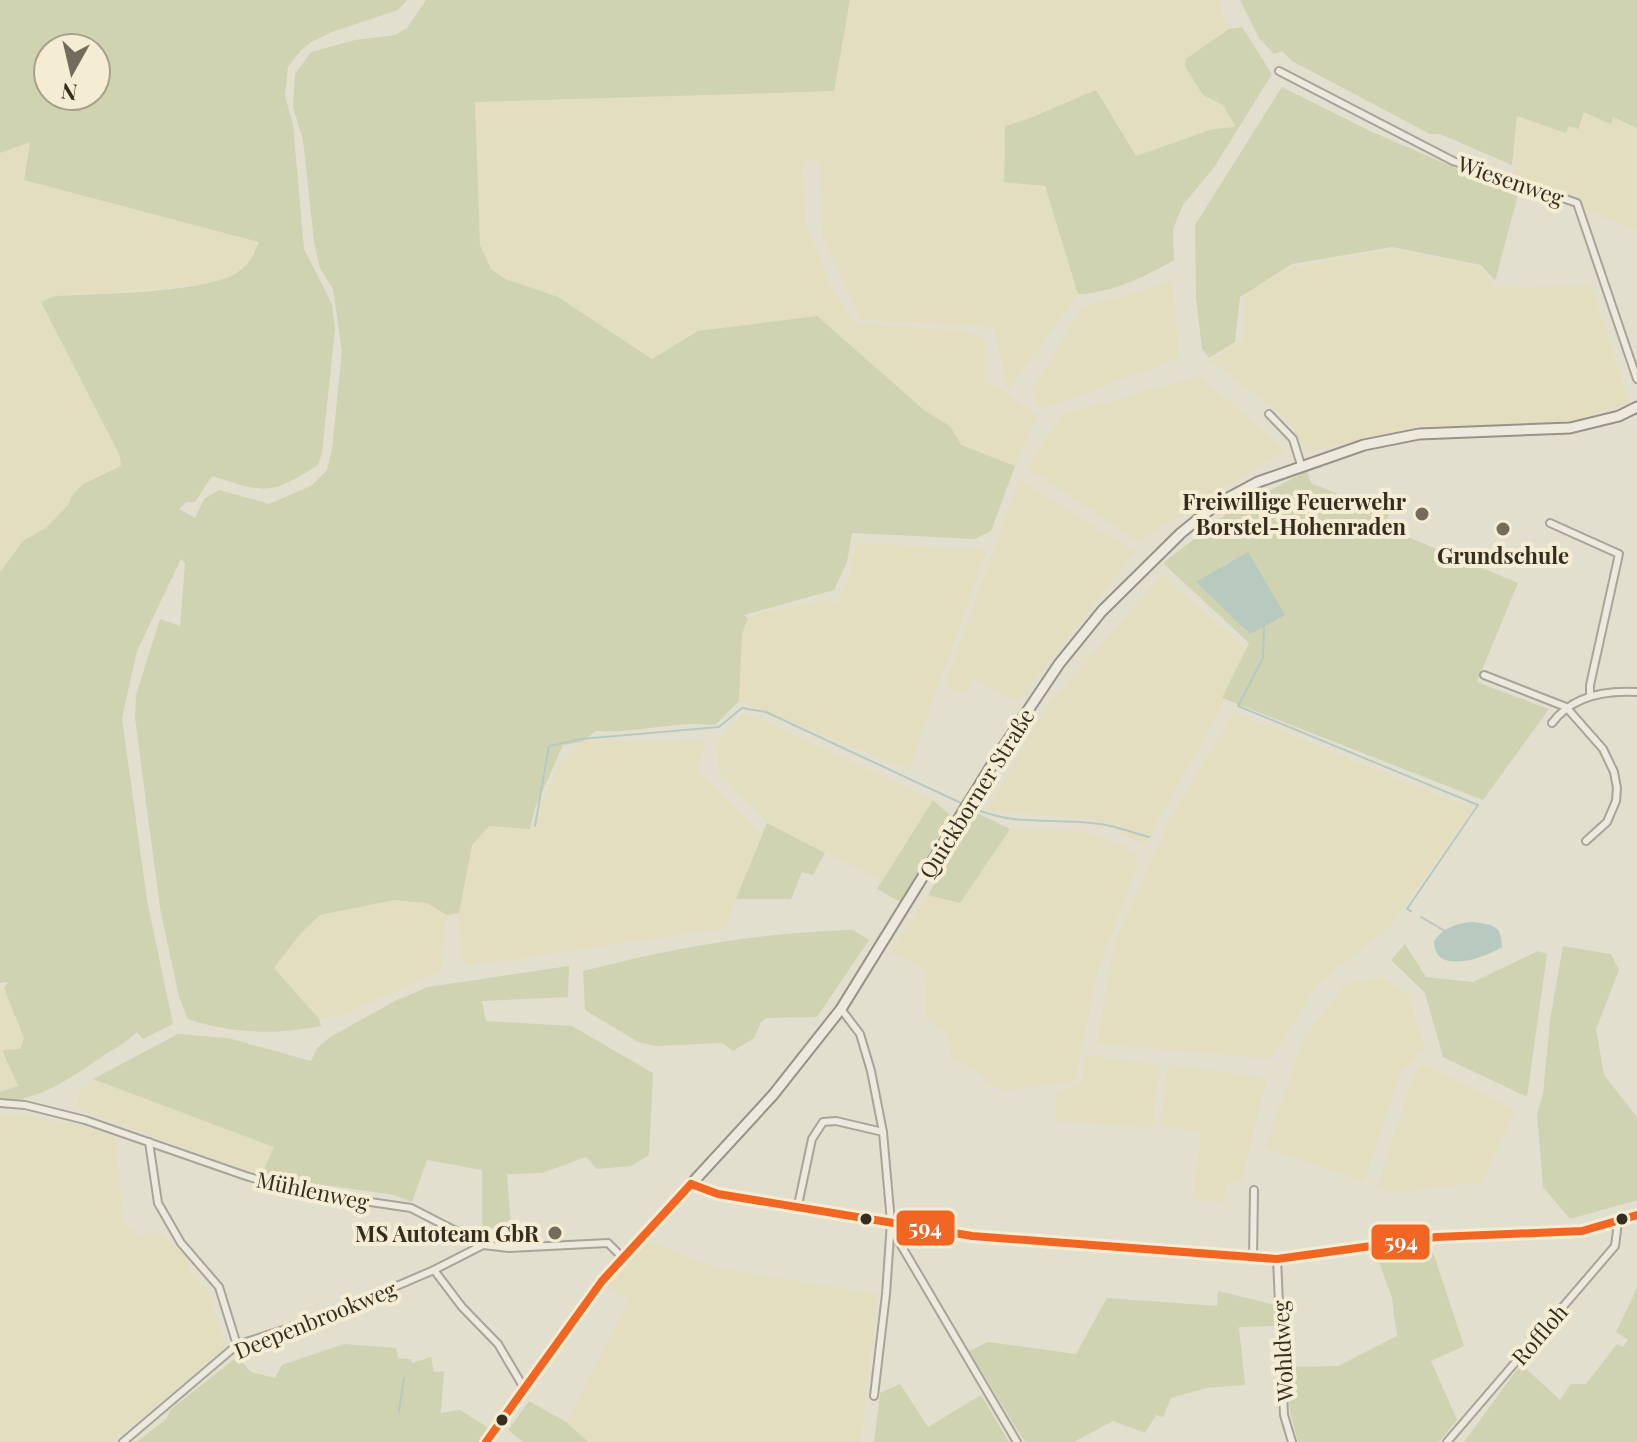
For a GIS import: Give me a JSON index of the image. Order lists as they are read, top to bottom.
{
  "streets": {
    "main road": ["Quickborner Straße"],
    "street": [
      "Wiesenweg",
      "Mühlenweg",
      "Deepenbrookweg",
      "Roffloh",
      "Wohldweg"
    ]
  },
  "crossings": [
    ["Quickborner Straße", "Mühlenweg"],
    ["Mühlenweg", "Deepenbrookweg"]
  ],
  "places": ["Freiwillige Feuerwehr Borstel-Hohenraden", "Grundschule", "MS Autoteam GbR"],
  "lines": ["transit line 594"],
  "north": "bottom"
}
